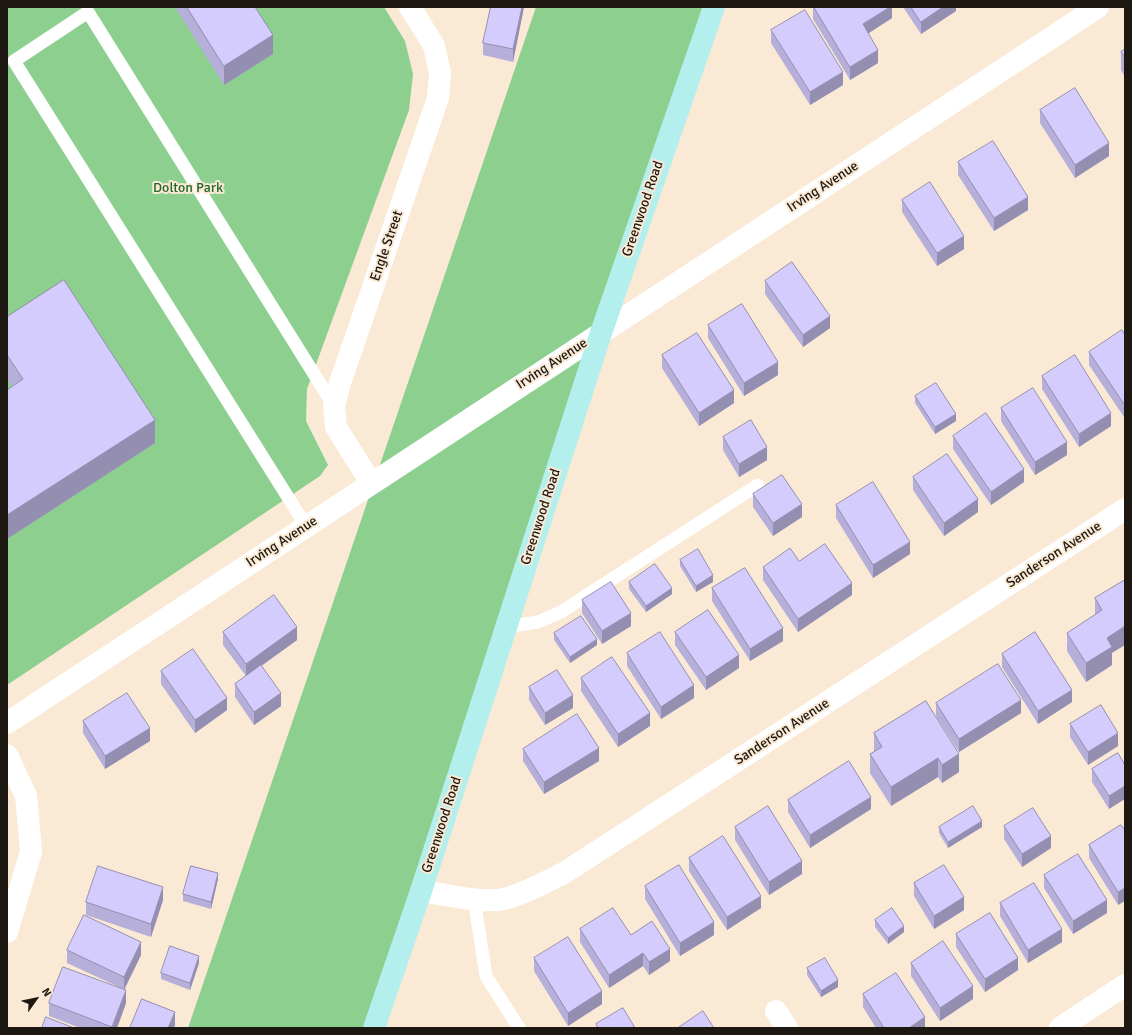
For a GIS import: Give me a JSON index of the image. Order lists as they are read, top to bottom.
{
  "streets": {
    "street": [
      "Irving Avenue",
      "Greenwood Road",
      "Engle Street",
      "Sanderson Avenue"
    ]
  },
  "crossings": [
    ["Irving Avenue", "Greenwood Road"],
    ["Irving Avenue", "Engle Street"],
    ["Greenwood Road", "Sanderson Avenue"]
  ],
  "parks": ["Dolton Park"],
  "north": "top right"
}
